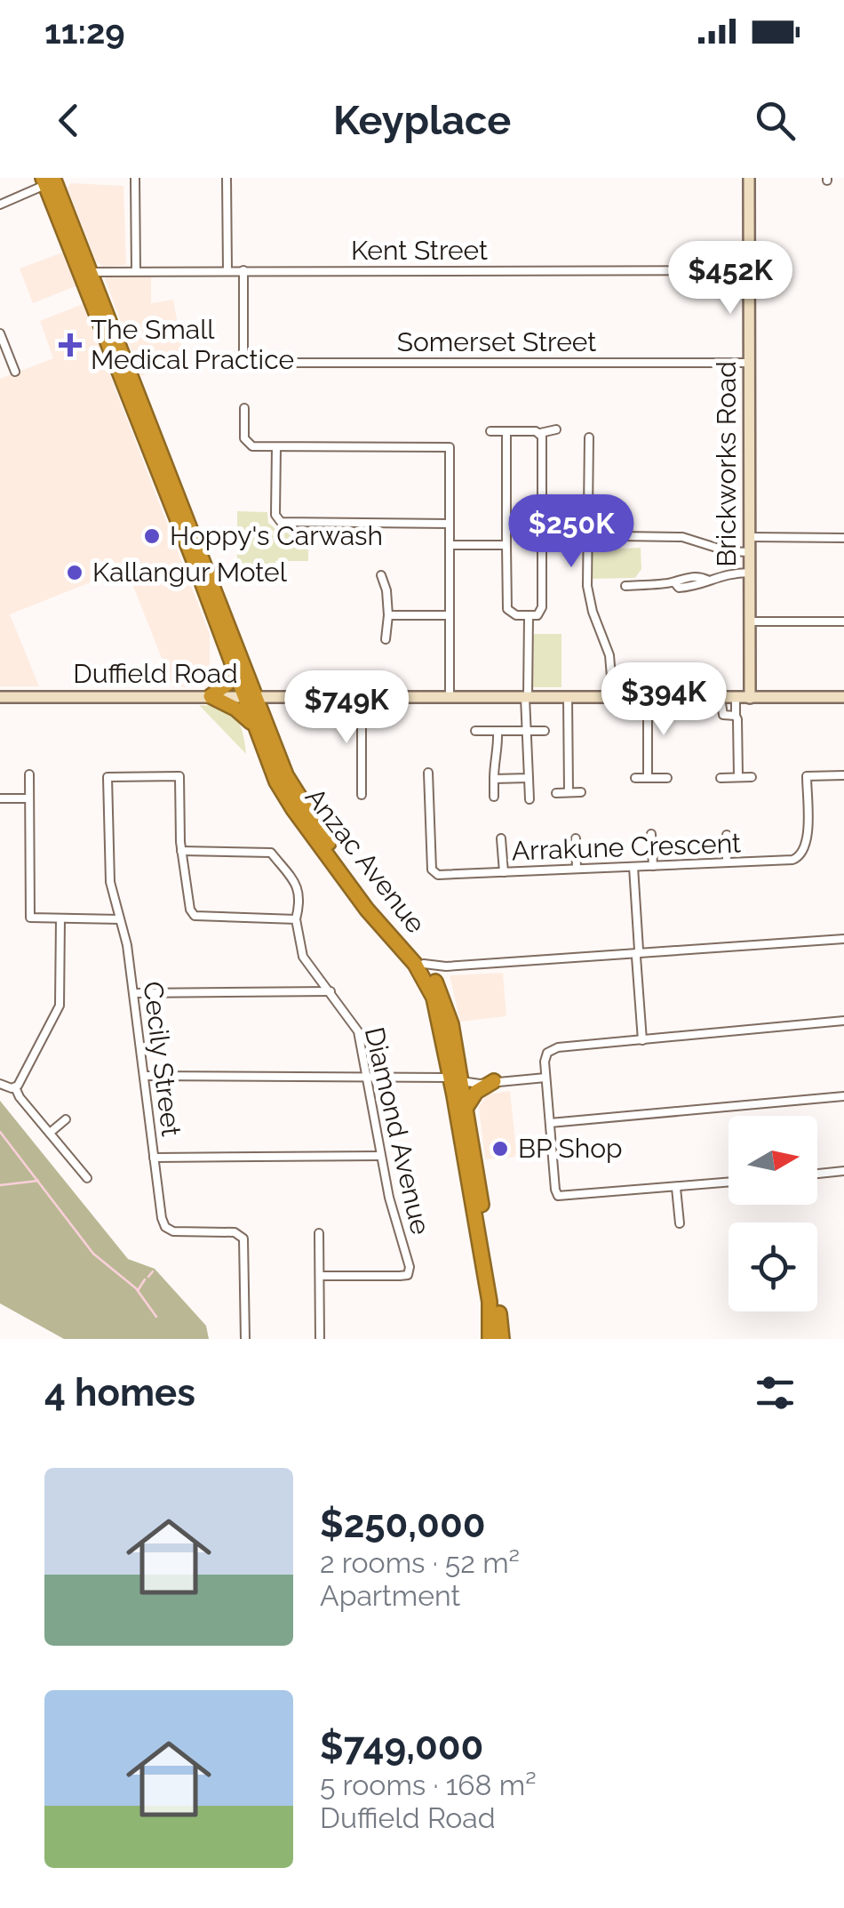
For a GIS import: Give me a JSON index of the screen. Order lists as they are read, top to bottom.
{
  "streets": {
    "highway": ["Anzac Avenue"],
    "street": [
      "Kent Street",
      "Somerset Street",
      "Brickworks Road",
      "Duffield Road",
      "Arrakune Crescent",
      "Cecily Street",
      "Diamond Avenue"
    ]
  },
  "crossings": [
    ["Kent Street", "Somerset Street"],
    ["Kent Street", "Brickworks Road"],
    ["Kent Street", "Anzac Avenue"],
    ["Somerset Street", "Brickworks Road"],
    ["Brickworks Road", "Duffield Road"],
    ["Duffield Road", "Anzac Avenue"],
    ["Cecily Street", "Diamond Avenue"]
  ],
  "places": {
    "health": ["The Small Medical Practice"],
    "other": ["Hoppy's Carwash", "Kallangur Motel", "BP Shop"]
  },
  "north": "right",
  "page": {
    "status": "11:29",
    "header": "Keyplace",
    "price": [
      "$452K",
      "$250K",
      "$394K",
      "$749K"
    ],
    "heading": "4 homes",
    "list": [
      {
        "name": "$250,000",
        "note": "2 rooms · 52 m² · Apartment"
      },
      {
        "name": "$749,000",
        "note": "5 rooms · 168 m² · Duffield Road"
      }
    ]
  }
}
